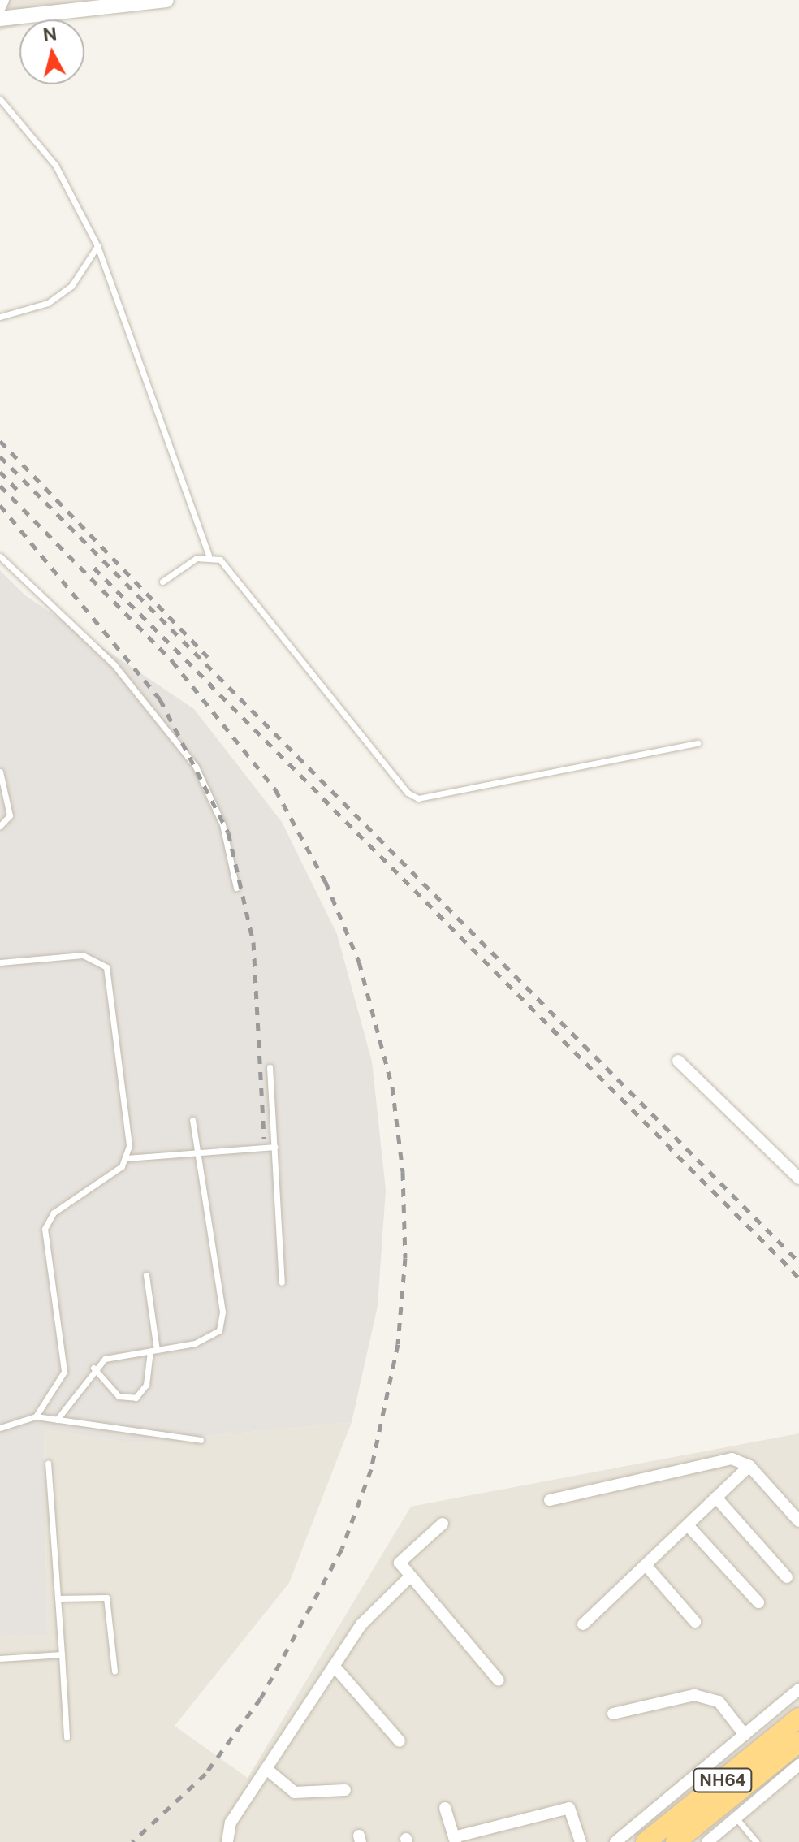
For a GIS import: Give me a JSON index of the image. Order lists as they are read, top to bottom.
{
  "streets": {
    "highway": ["NH64"]
  },
  "north": "top"
}
